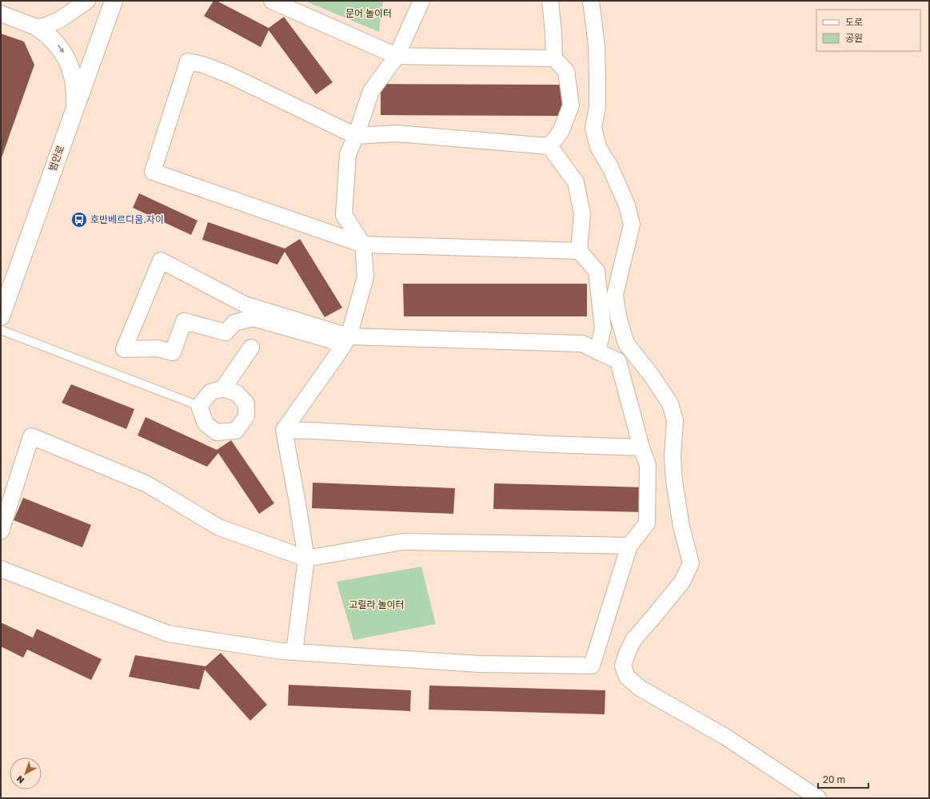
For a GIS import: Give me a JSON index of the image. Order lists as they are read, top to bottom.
{
  "streets": {
    "street": ["범안로"]
  },
  "parks": ["문어 놀이터", "고릴라 놀이터"],
  "places": {
    "bus stop": ["호반베르디움.자이"]
  },
  "legend": ["도로", "공원"],
  "scale_bar": "20 m",
  "north": "bottom left"
}
